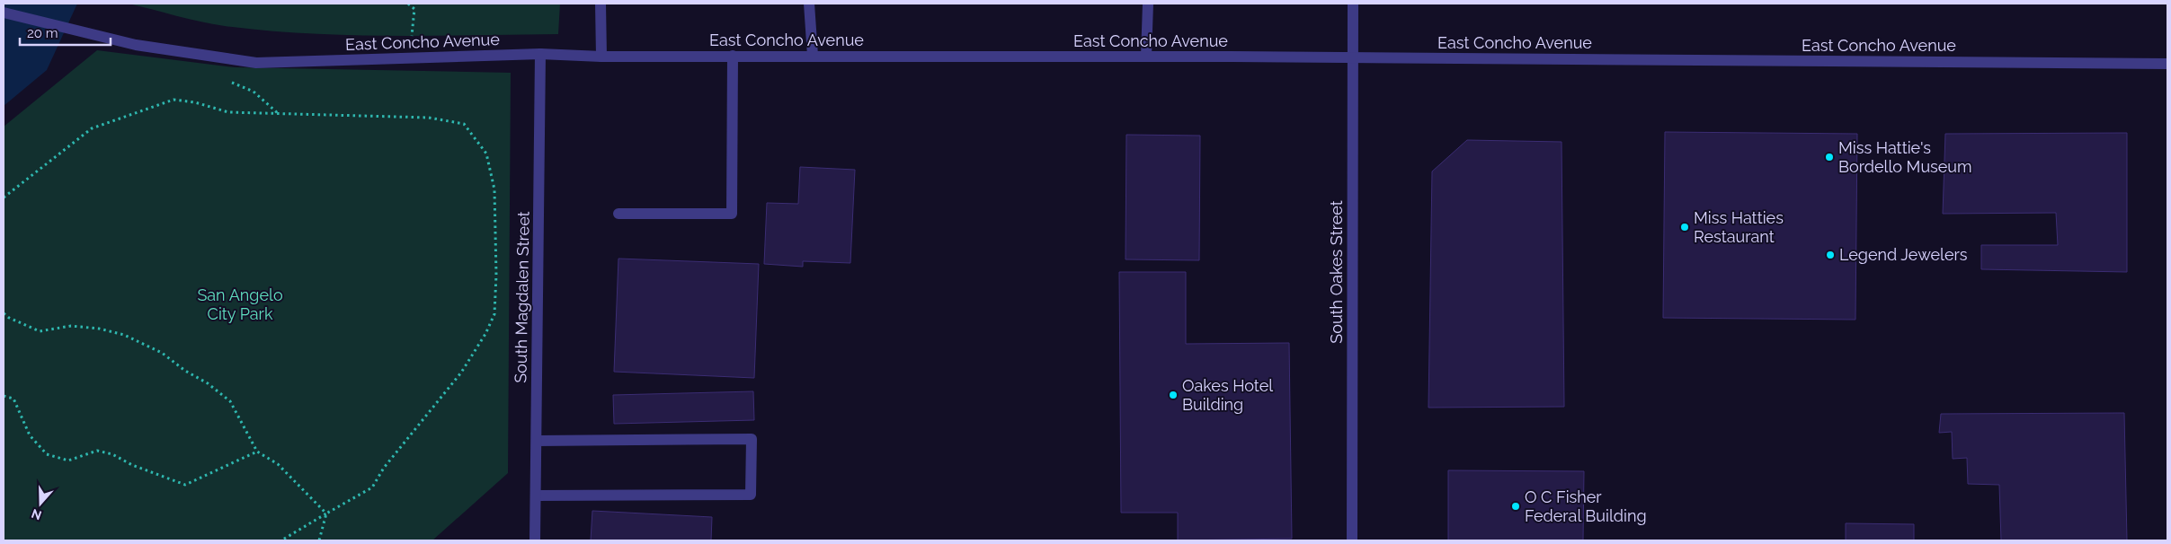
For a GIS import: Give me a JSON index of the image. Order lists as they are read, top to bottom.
{
  "streets": {
    "street": ["East Concho Avenue", "South Oakes Street", "South Magdalen Street"]
  },
  "crossings": [
    ["East Concho Avenue", "South Oakes Street"],
    ["East Concho Avenue", "South Magdalen Street"]
  ],
  "parks": ["San Angelo City Park"],
  "places": [
    "Miss Hattie's Bordello Museum",
    "Miss Hatties Restaurant",
    "Legend Jewelers",
    "Oakes Hotel Building",
    "O C Fisher Federal Building"
  ],
  "scale_bar": "20 m",
  "north": "bottom"
}
